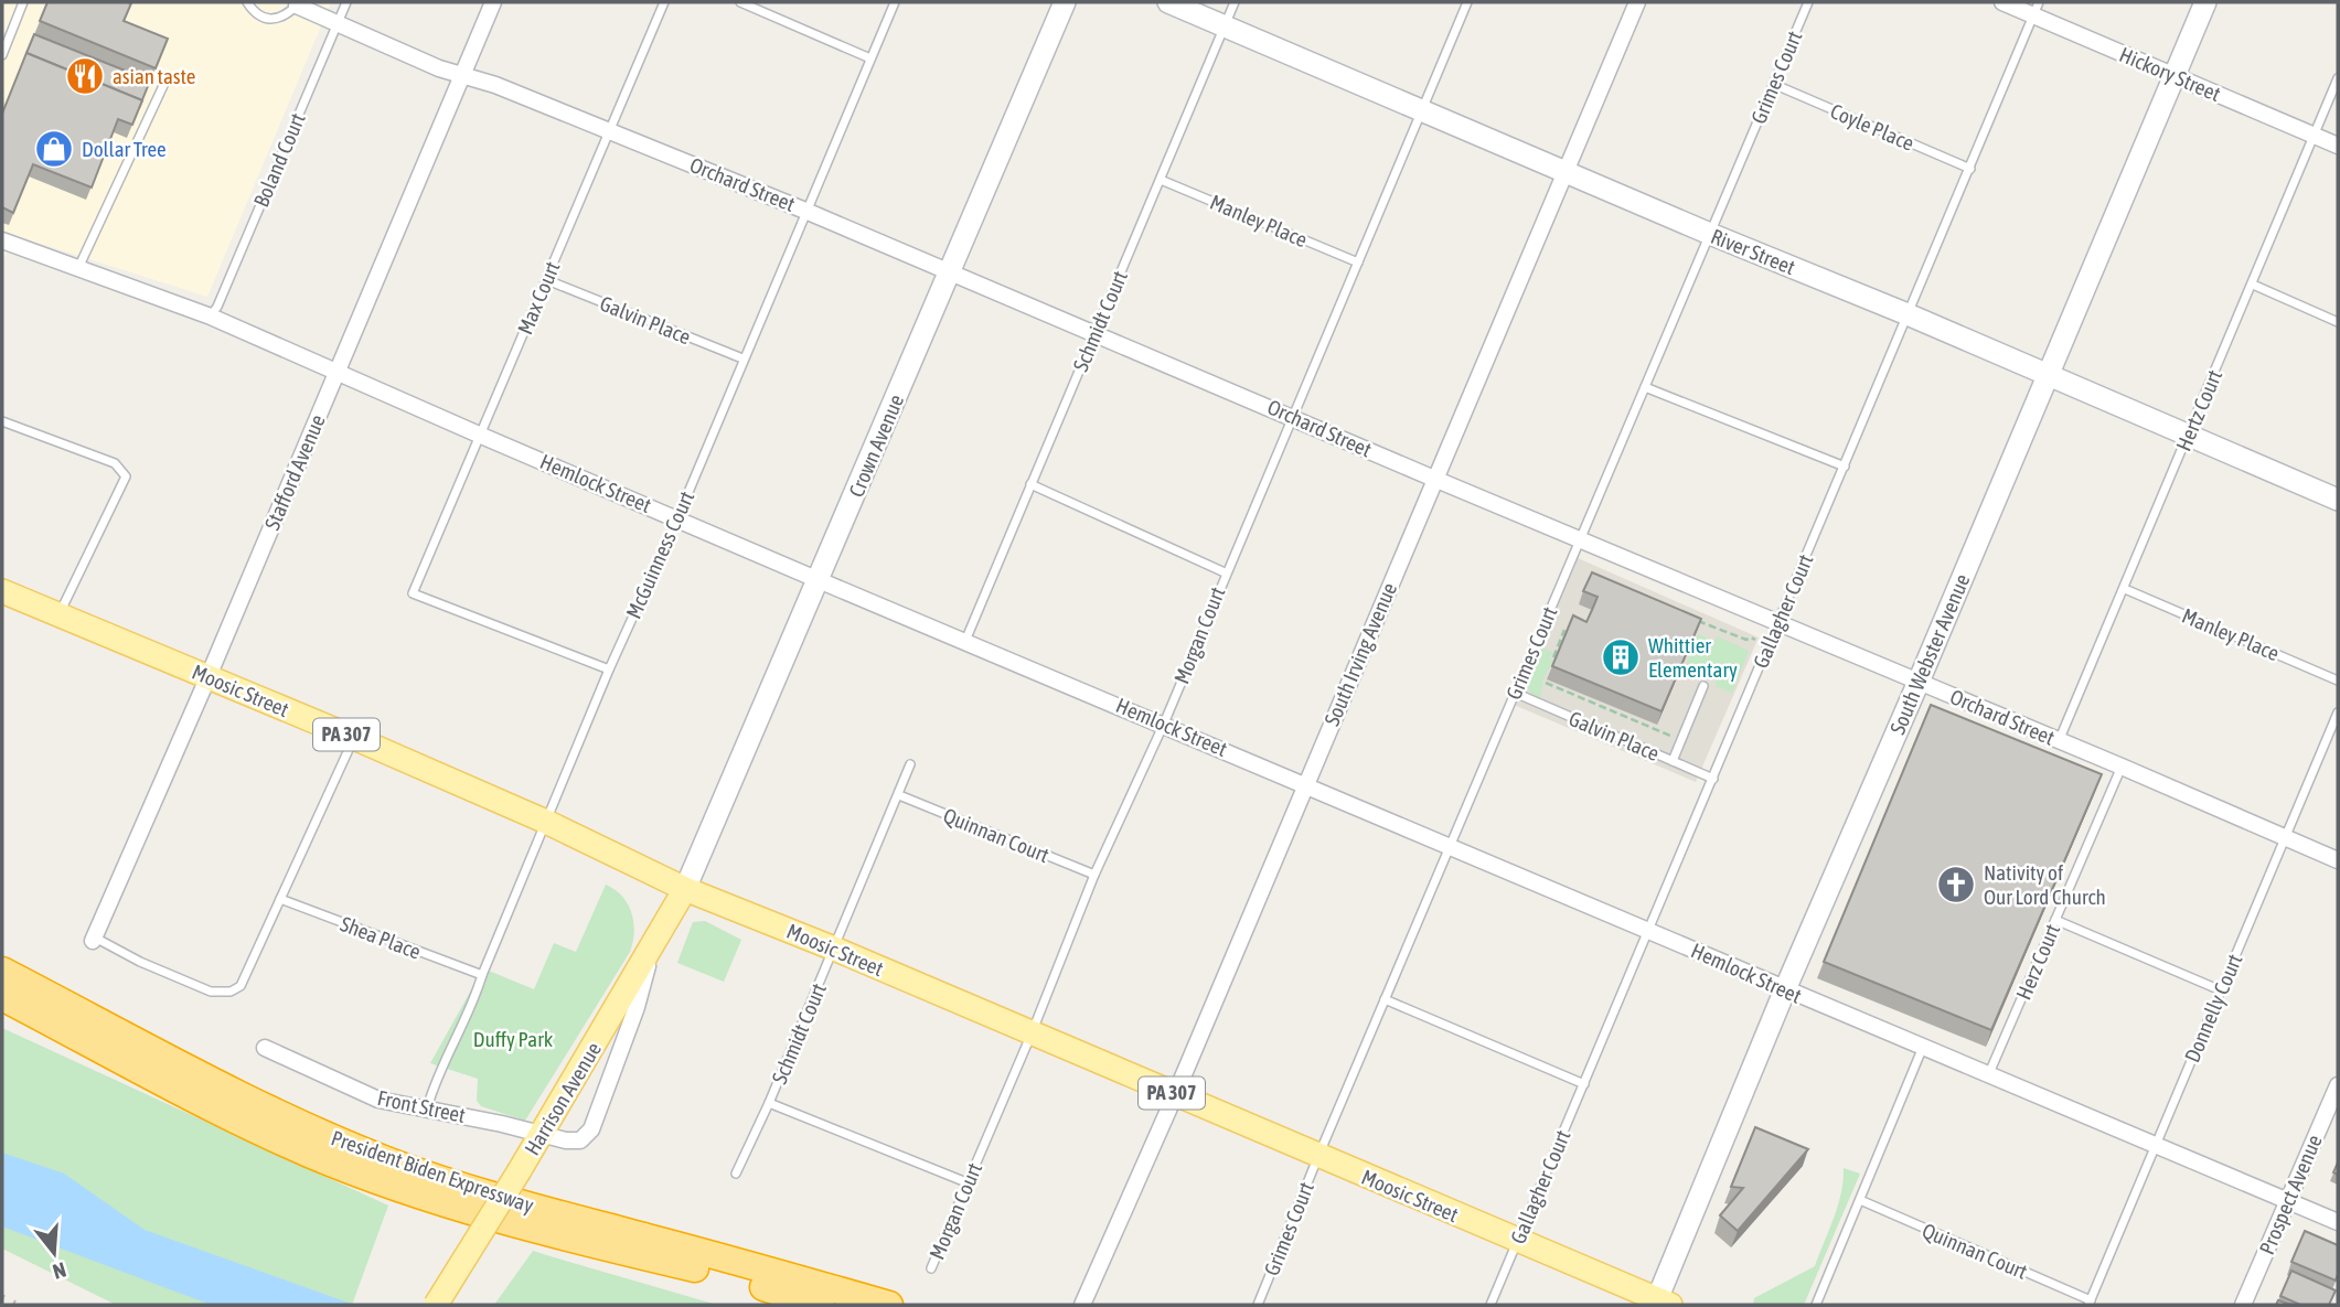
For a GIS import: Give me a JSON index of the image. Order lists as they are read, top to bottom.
{
  "streets": {
    "highway": ["President Biden Expressway"],
    "main road": [
      "River Street",
      "Crown Avenue",
      "South Webster Avenue",
      "Moosic Street",
      "PA 307",
      "Harrison Avenue"
    ],
    "street": [
      "Hickory Street",
      "Orchard Street",
      "Stafford Avenue",
      "Hemlock Street",
      "South Irving Avenue",
      "Front Street",
      "Prospect Avenue"
    ],
    "lane": [
      "Grimes Court",
      "Coyle Place",
      "Boland Court",
      "Manley Place",
      "Max Court",
      "Galvin Place",
      "Schmidt Court",
      "Hertz Court",
      "McGuinness Court",
      "Gallagher Court",
      "Morgan Court",
      "Quinnan Court",
      "Shea Place",
      "Herz Court",
      "Donnelly Court"
    ]
  },
  "crossings": [
    ["Hickory Street", "Hertz Court"],
    ["Hickory Street", "Gallagher Court"],
    ["Hickory Street", "South Webster Avenue"],
    ["Grimes Court", "Coyle Place"],
    ["Grimes Court", "Orchard Street"],
    ["Grimes Court", "River Street"],
    ["Grimes Court", "Galvin Place"],
    ["Grimes Court", "Hemlock Street"],
    ["Grimes Court", "Moosic Street"],
    ["Coyle Place", "Gallagher Court"],
    ["Boland Court", "Orchard Street"],
    ["Boland Court", "Hemlock Street"],
    ["Orchard Street", "Max Court"],
    ["Orchard Street", "Schmidt Court"],
    ["Orchard Street", "Hertz Court"],
    ["Orchard Street", "Crown Avenue"],
    ["Orchard Street", "Stafford Avenue"],
    ["Orchard Street", "McGuinness Court"],
    ["Orchard Street", "Gallagher Court"],
    ["Orchard Street", "Morgan Court"],
    ["Orchard Street", "South Irving Avenue"],
    ["Orchard Street", "South Webster Avenue"],
    ["Orchard Street", "Herz Court"],
    ["Orchard Street", "Donnelly Court"],
    ["Manley Place", "Schmidt Court"],
    ["Manley Place", "Hertz Court"],
    ["Manley Place", "Morgan Court"],
    ["River Street", "Schmidt Court"],
    ["River Street", "Hertz Court"],
    ["River Street", "Gallagher Court"],
    ["River Street", "Morgan Court"],
    ["River Street", "South Irving Avenue"],
    ["River Street", "South Webster Avenue"],
    ["Max Court", "Galvin Place"],
    ["Max Court", "Hemlock Street"],
    ["Max Court", "McGuinness Court"],
    ["Galvin Place", "McGuinness Court"],
    ["Galvin Place", "Gallagher Court"],
    ["Schmidt Court", "Hemlock Street"],
    ["Schmidt Court", "Moosic Street"],
    ["Schmidt Court", "Quinnan Court"],
    ["Crown Avenue", "Hemlock Street"],
    ["Crown Avenue", "Moosic Street"],
    ["Crown Avenue", "Harrison Avenue"],
    ["Stafford Avenue", "Hemlock Street"],
    ["Stafford Avenue", "Moosic Street"],
    ["Hemlock Street", "McGuinness Court"],
    ["Hemlock Street", "Gallagher Court"],
    ["Hemlock Street", "Morgan Court"],
    ["Hemlock Street", "South Irving Avenue"],
    ["Hemlock Street", "South Webster Avenue"],
    ["Hemlock Street", "Herz Court"],
    ["Hemlock Street", "Donnelly Court"],
    ["Hemlock Street", "Prospect Avenue"],
    ["McGuinness Court", "Moosic Street"],
    ["McGuinness Court", "Shea Place"],
    ["McGuinness Court", "Front Street"],
    ["Gallagher Court", "Moosic Street"],
    ["Morgan Court", "Moosic Street"],
    ["Morgan Court", "Quinnan Court"],
    ["South Irving Avenue", "Moosic Street"],
    ["South Webster Avenue", "Moosic Street"],
    ["Moosic Street", "Harrison Avenue"],
    ["Quinnan Court", "Donnelly Court"],
    ["Harrison Avenue", "Front Street"]
  ],
  "parks": ["Duffy Park"],
  "places": {
    "restaurant": ["asian taste"],
    "shop": ["Dollar Tree"],
    "building": ["Whittier Elementary"],
    "church": ["Nativity of Our Lord Church"]
  },
  "north": "bottom"
}
